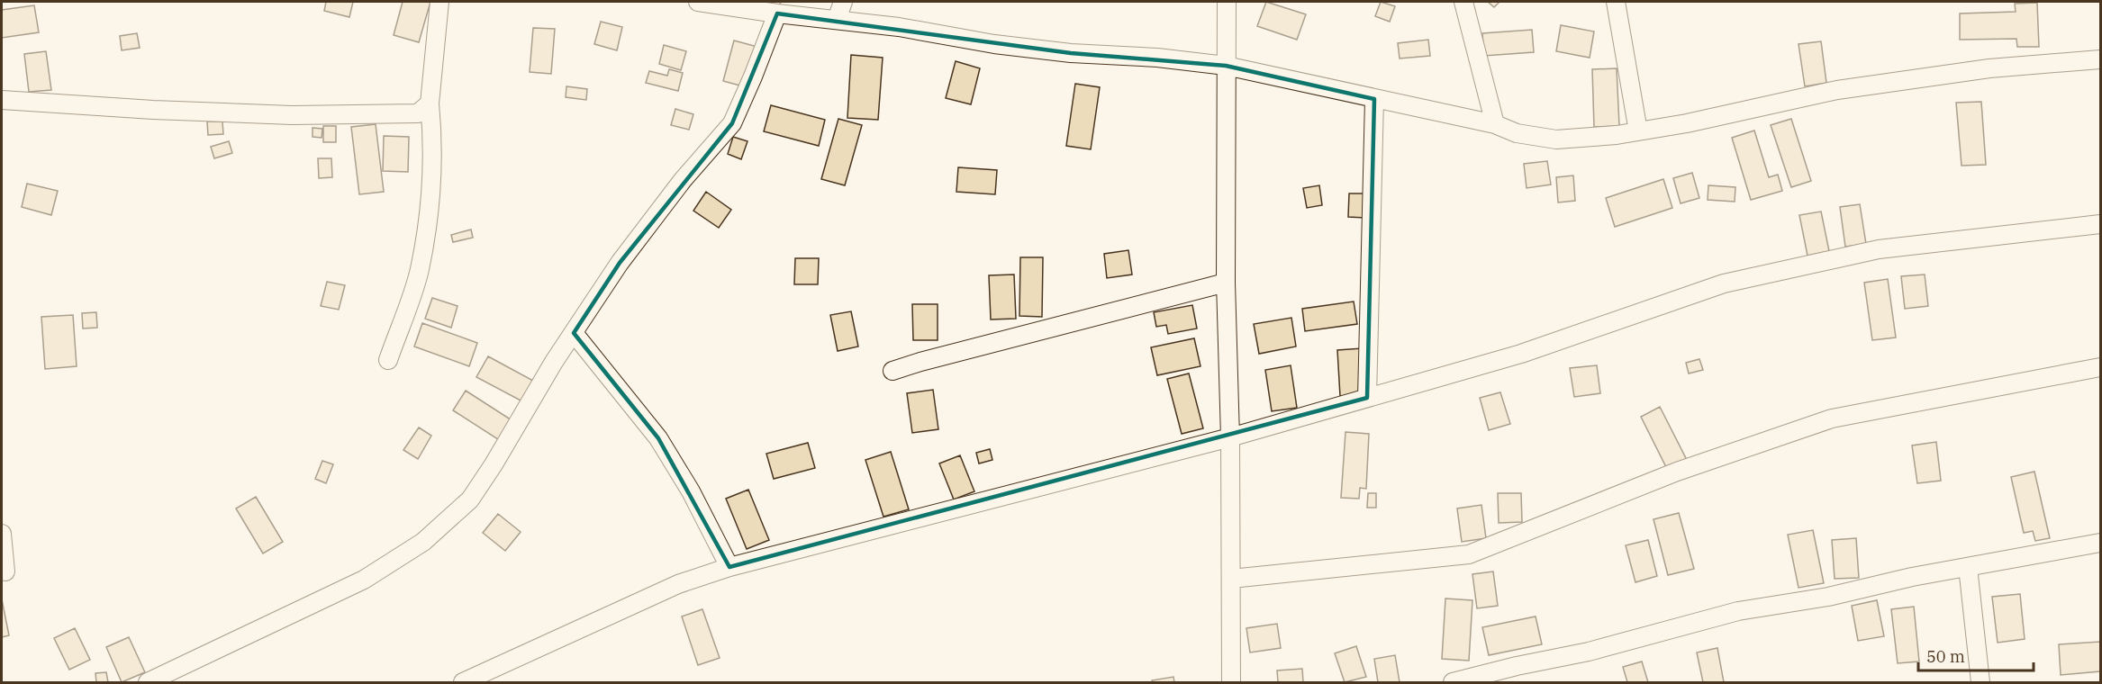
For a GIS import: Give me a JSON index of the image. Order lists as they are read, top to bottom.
{
  "scale_bar": "50 m"
}
